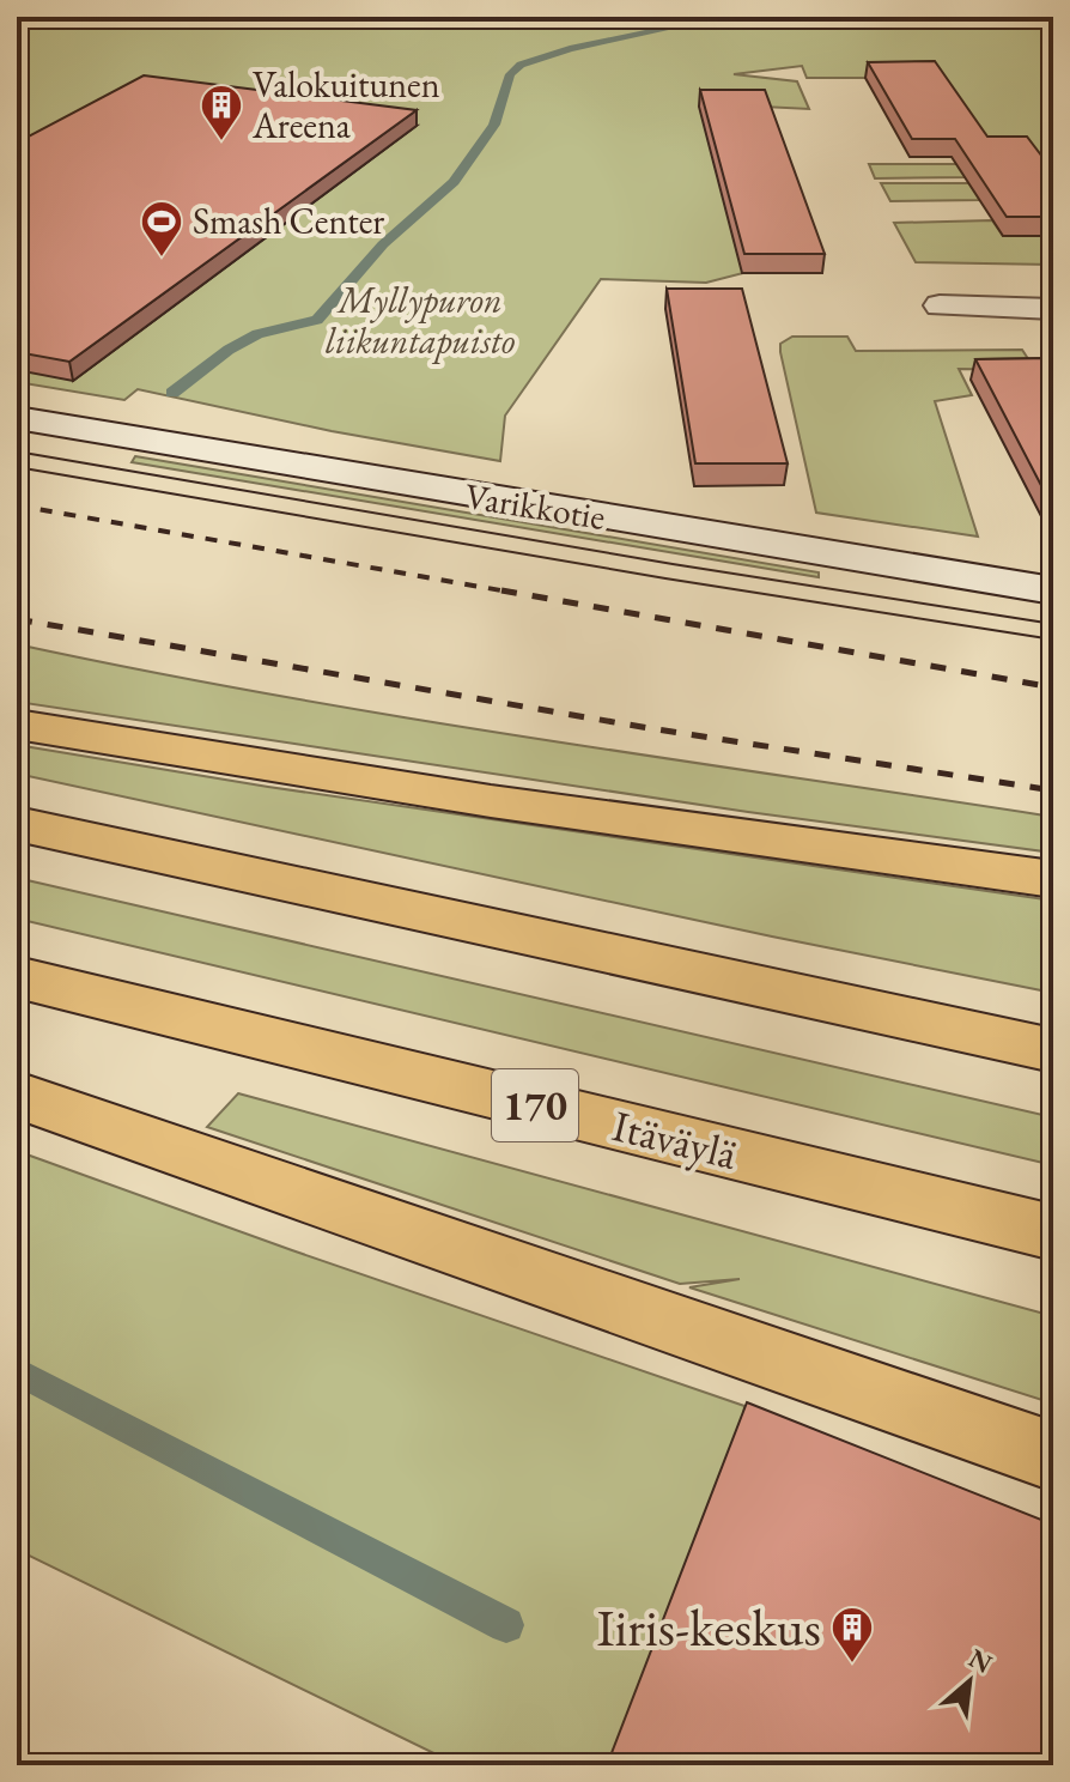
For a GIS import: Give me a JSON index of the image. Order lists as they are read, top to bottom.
{
  "streets": {
    "highway": ["170", "Itäväylä"],
    "main road": ["Varikkotie"]
  },
  "parks": ["Myllypuron liikuntapuisto"],
  "places": {
    "building": ["Valokuitunen Areena", "Iiris-keskus"],
    "sports": ["Smash Center"]
  },
  "north": "top right"
}
